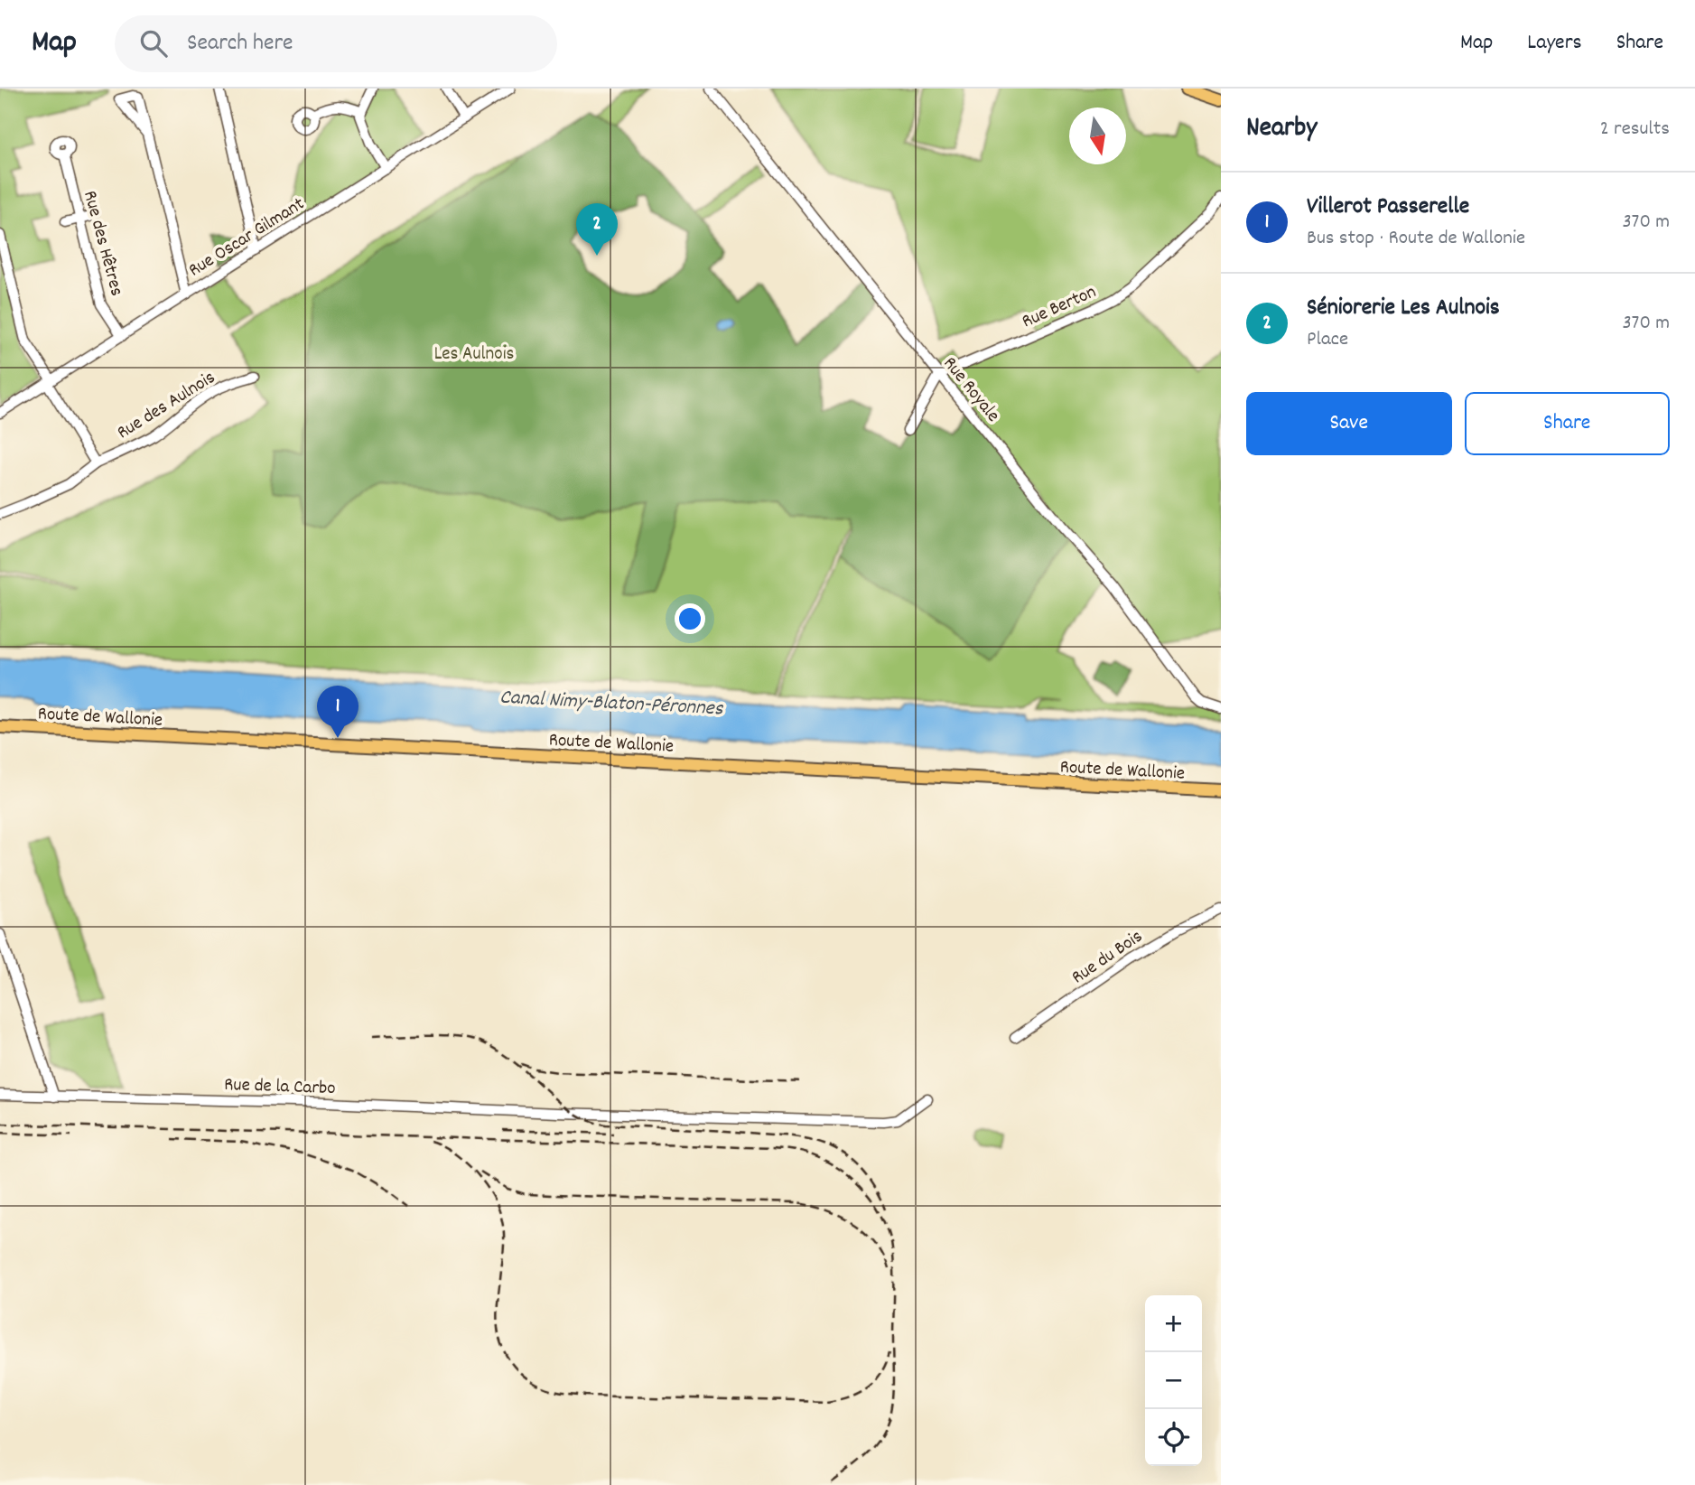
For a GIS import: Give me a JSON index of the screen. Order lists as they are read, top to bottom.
{
  "streets": {
    "main road": ["Route de Wallonie"],
    "street": [
      "Rue Oscar Gilmant",
      "Rue des Hêtres",
      "Rue Berton",
      "Rue Royale",
      "Rue des Aulnois",
      "Rue du Bois",
      "Rue de la Carbo"
    ]
  },
  "crossings": [
    ["Rue Oscar Gilmant", "Rue des Hêtres"],
    ["Rue Berton", "Rue Royale"]
  ],
  "water": ["Canal Nimy-Blaton-Péronnes"],
  "parks": ["Les Aulnois"],
  "north": "bottom",
  "page": {
    "header": "Map",
    "search": "Search here",
    "nav": ["Map", "Layers", "Share"],
    "heading": ["Nearby", "2 results"],
    "list": [
      {
        "mark": "1",
        "name": "Villerot Passerelle",
        "note": "Bus stop · Route de Wallonie",
        "value": "370 m"
      },
      {
        "mark": "2",
        "name": "Séniorerie Les Aulnois",
        "note": "Place",
        "value": "370 m"
      }
    ],
    "pins": ["2", "1"],
    "buttons": ["Save", "Share"],
    "map_buttons": ["+", "−"]
  }
}
